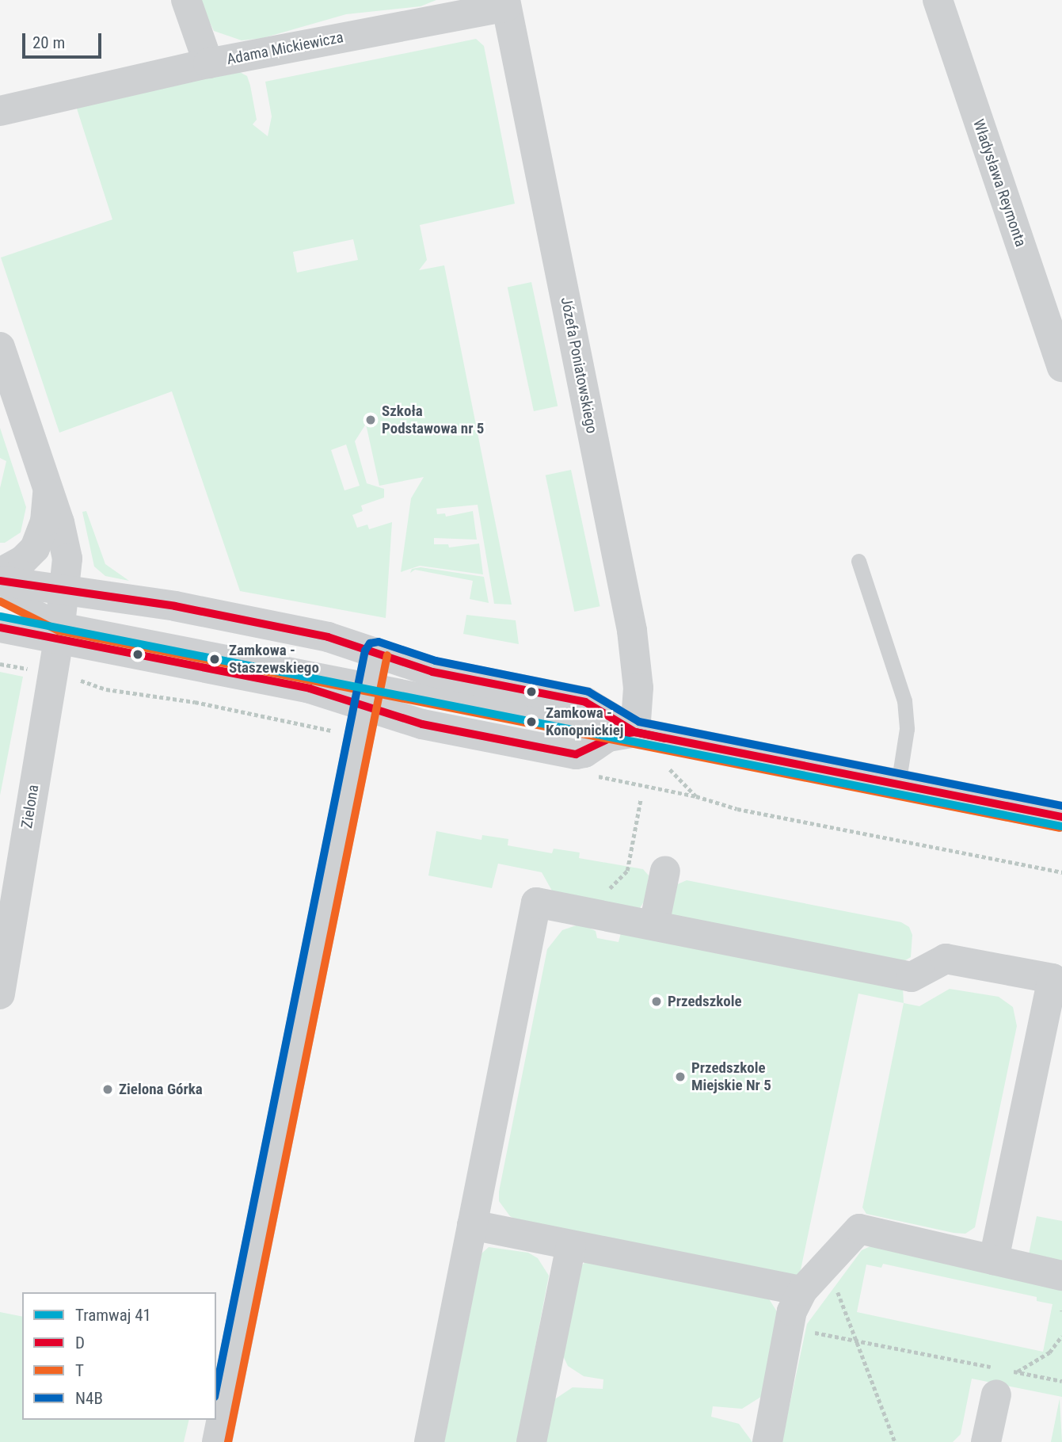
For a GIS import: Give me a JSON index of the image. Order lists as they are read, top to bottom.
{
  "streets": {
    "street": [
      "Adama Mickiewicza",
      "Władysława Reymonta",
      "Józefa Poniatowskiego",
      "Zielona"
    ]
  },
  "crossings": [
    ["Adama Mickiewicza", "Józefa Poniatowskiego"]
  ],
  "places": [
    "Szkoła Podstawowa nr 5",
    "Zamkowa - Staszewskiego",
    "Zamkowa - Konopnickiej",
    "Przedszkole",
    "Przedszkole Miejskie Nr 5",
    "Zielona Górka"
  ],
  "lines": [
    "transit line D",
    "transit line T",
    "tram line 41",
    "transit line N4B"
  ],
  "legend": [
    "Tramwaj 41",
    "D",
    "T",
    "N4B"
  ],
  "scale_bar": "20 m"
}
